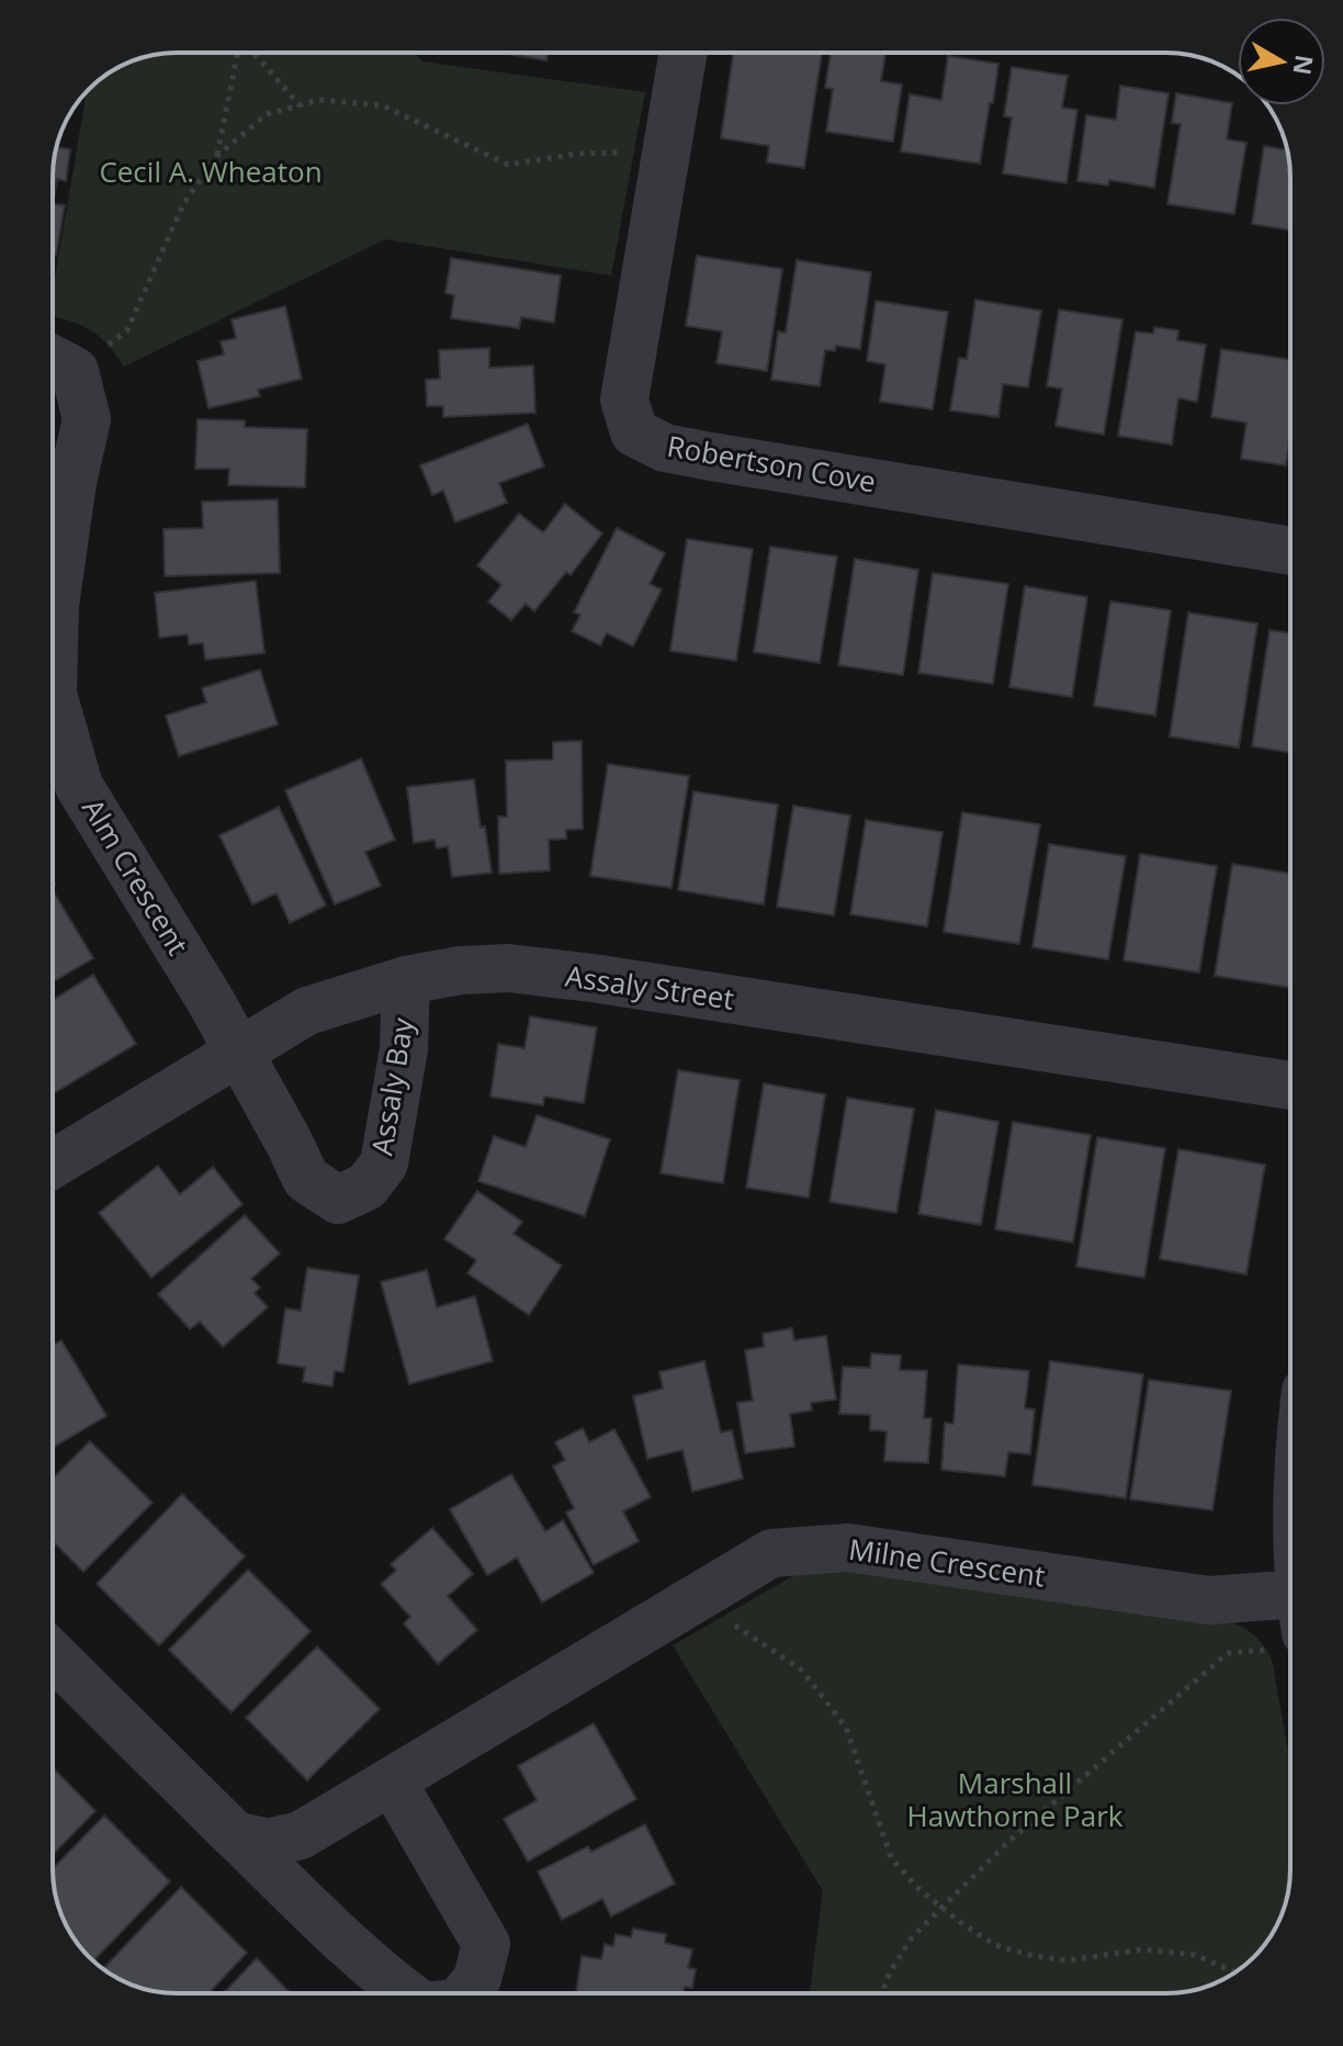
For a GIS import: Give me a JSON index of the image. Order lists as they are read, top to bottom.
{
  "streets": {
    "street": [
      "Robertson Cove",
      "Alm Crescent",
      "Assaly Street",
      "Assaly Bay",
      "Milne Crescent"
    ]
  },
  "crossings": [
    ["Alm Crescent", "Assaly Street"],
    ["Alm Crescent", "Assaly Bay"],
    ["Assaly Street", "Assaly Bay"]
  ],
  "parks": ["Cecil A. Wheaton", "Marshall Hawthorne Park"],
  "north": "right"
}
